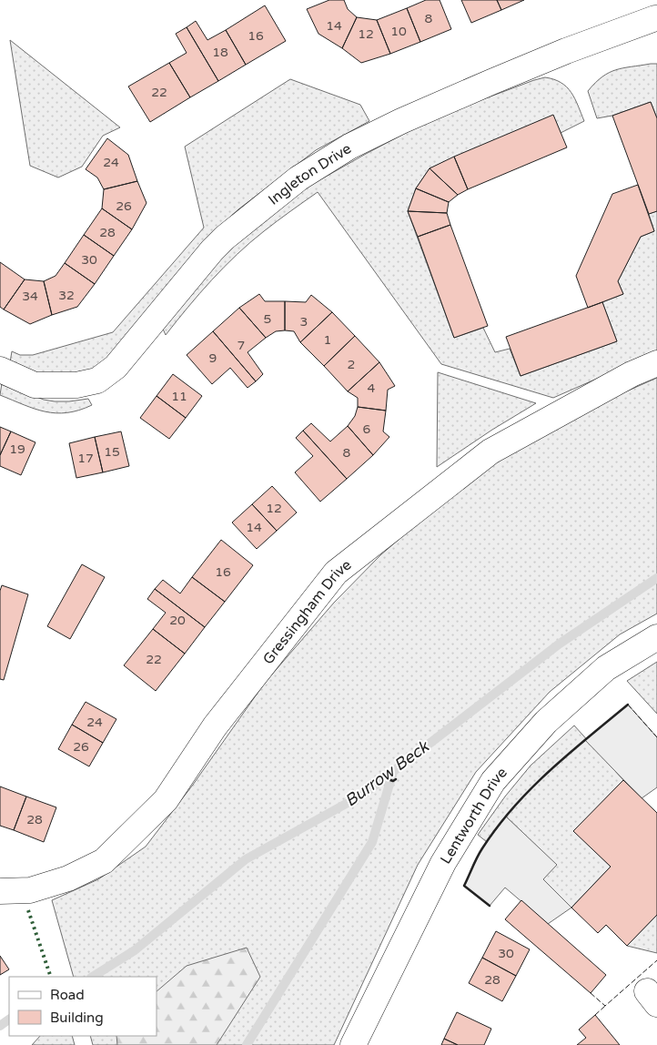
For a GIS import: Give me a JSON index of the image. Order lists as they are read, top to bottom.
{
  "streets": {
    "street": ["Ingleton Drive", "Gressingham Drive", "Lentworth Drive"]
  },
  "water": ["Burrow Beck"],
  "house_numbers": [
    "8",
    "14",
    "10",
    "12",
    "16",
    "18",
    "22",
    "24",
    "26",
    "28",
    "30",
    "32",
    "34",
    "5",
    "3",
    "1",
    "7",
    "9",
    "2",
    "4",
    "11",
    "6",
    "19",
    "15",
    "8",
    "17",
    "12",
    "14",
    "16",
    "20",
    "22",
    "24",
    "26",
    "28",
    "30",
    "28"
  ],
  "legend": ["Road", "Building"]
}
